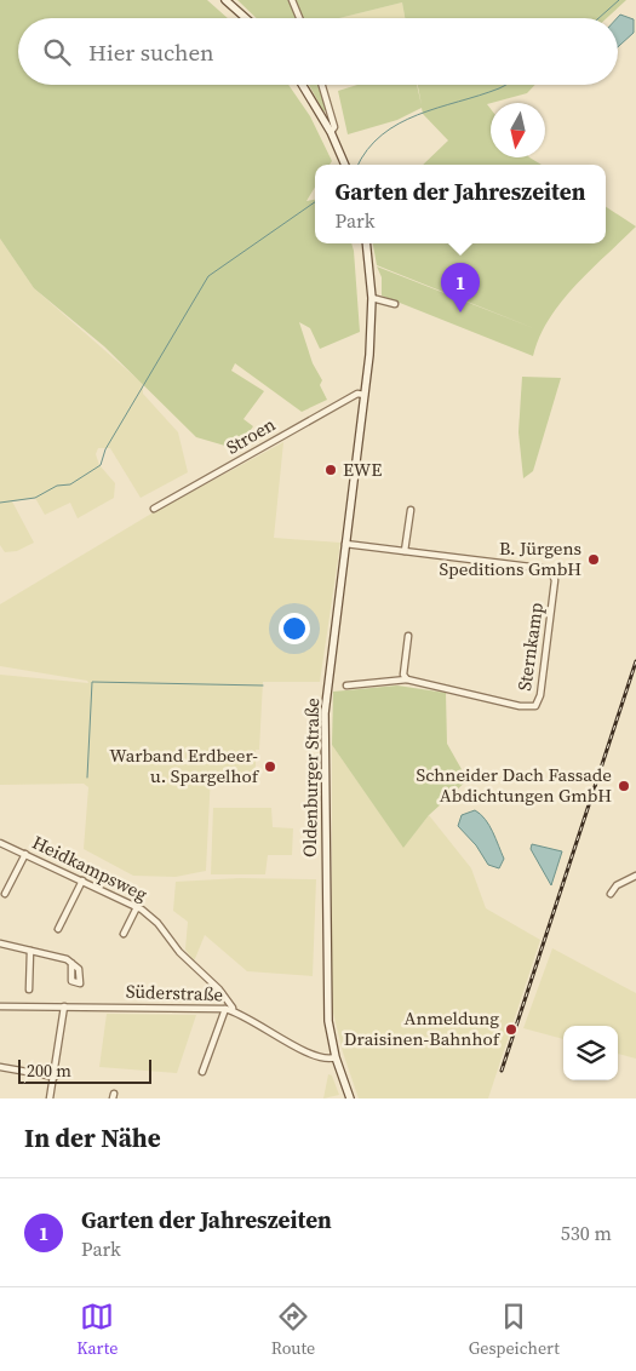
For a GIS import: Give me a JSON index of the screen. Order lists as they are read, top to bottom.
{
  "streets": {
    "main road": ["Oldenburger Straße"],
    "street": [
      "Stroen",
      "Sternkamp",
      "Heidkampsweg",
      "Süderstraße"
    ]
  },
  "crossings": [
    ["Stroen", "Oldenburger Straße"],
    ["Sternkamp", "Oldenburger Straße"],
    ["Oldenburger Straße", "Süderstraße"],
    ["Heidkampsweg", "Süderstraße"]
  ],
  "places": [
    "EWE",
    "B. Jürgens Speditions GmbH",
    "Warband Erdbeer- u. Spargelhof",
    "Schneider Dach Fassade Abdichtungen GmbH",
    "Anmeldung Draisinen-Bahnhof"
  ],
  "scale_bar": "200 m",
  "north": "bottom",
  "page": {
    "search": "Hier suchen",
    "popup": ["Garten der Jahreszeiten", "Park"],
    "pins": "1",
    "scale": "200 m",
    "heading": "In der Nähe",
    "list": [
      {
        "mark": "1",
        "name": "Garten der Jahreszeiten",
        "note": "Park",
        "value": "530 m"
      }
    ],
    "nav": ["Karte", "Route", "Gespeichert"]
  }
}
